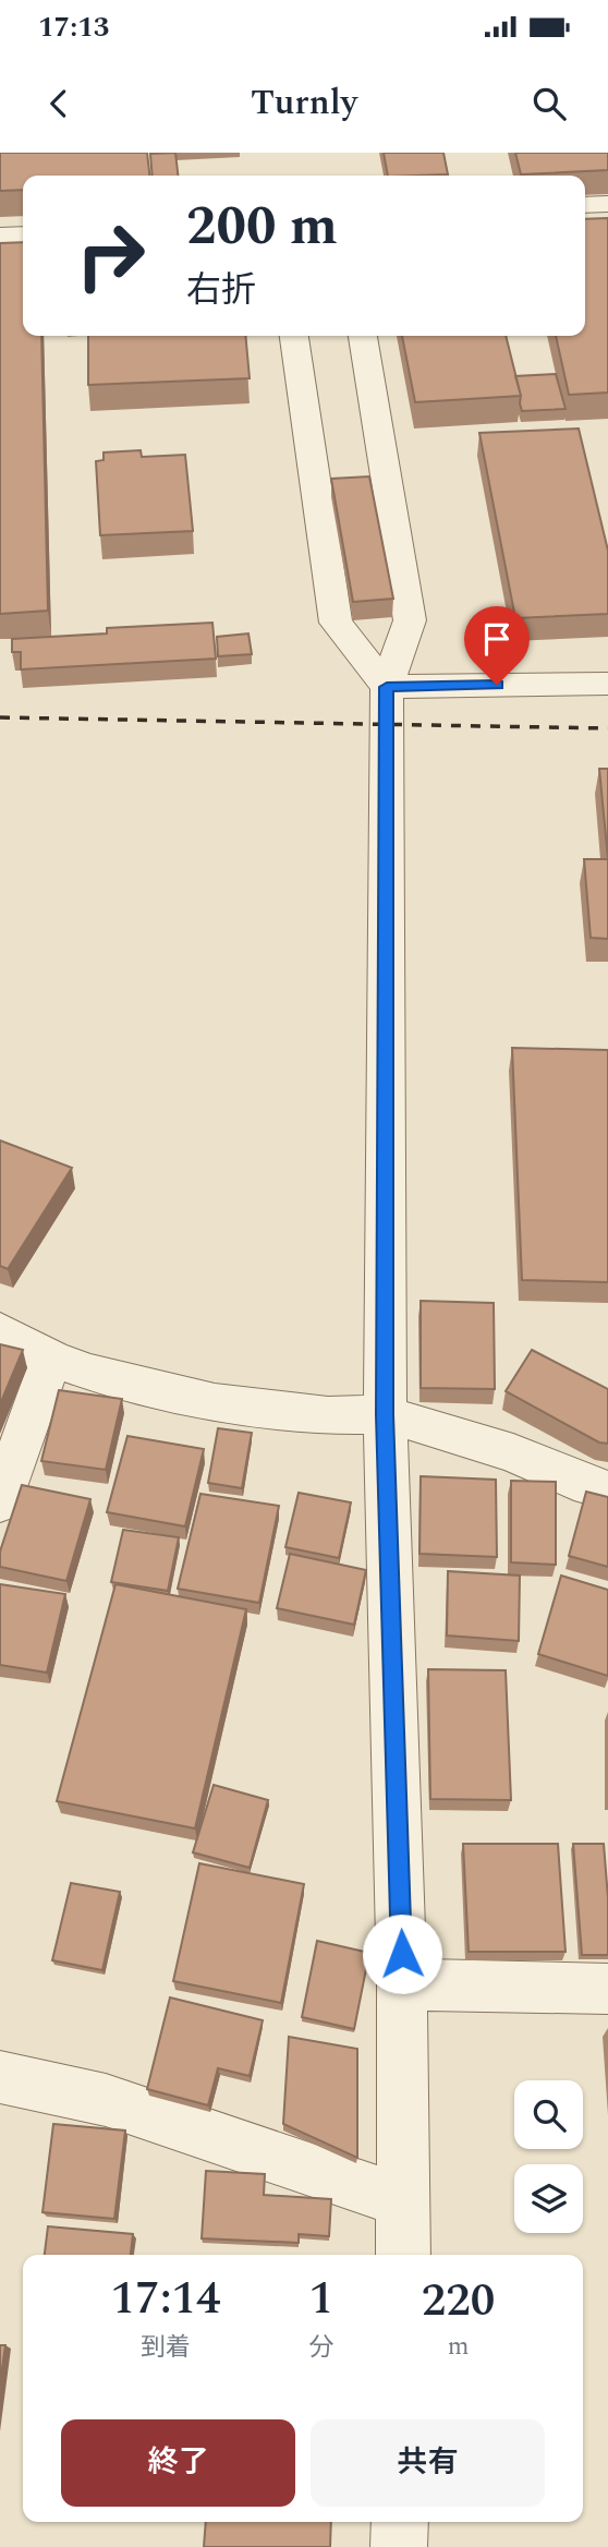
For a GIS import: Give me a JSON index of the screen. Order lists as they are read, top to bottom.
{
  "page": {
    "status": "17:13",
    "header": "Turnly",
    "turn": ["200 m", "右折"],
    "eta": [
      "17:14",
      "到着",
      "1",
      "分",
      "220",
      "m"
    ],
    "buttons": ["終了", "共有"]
  }
}
